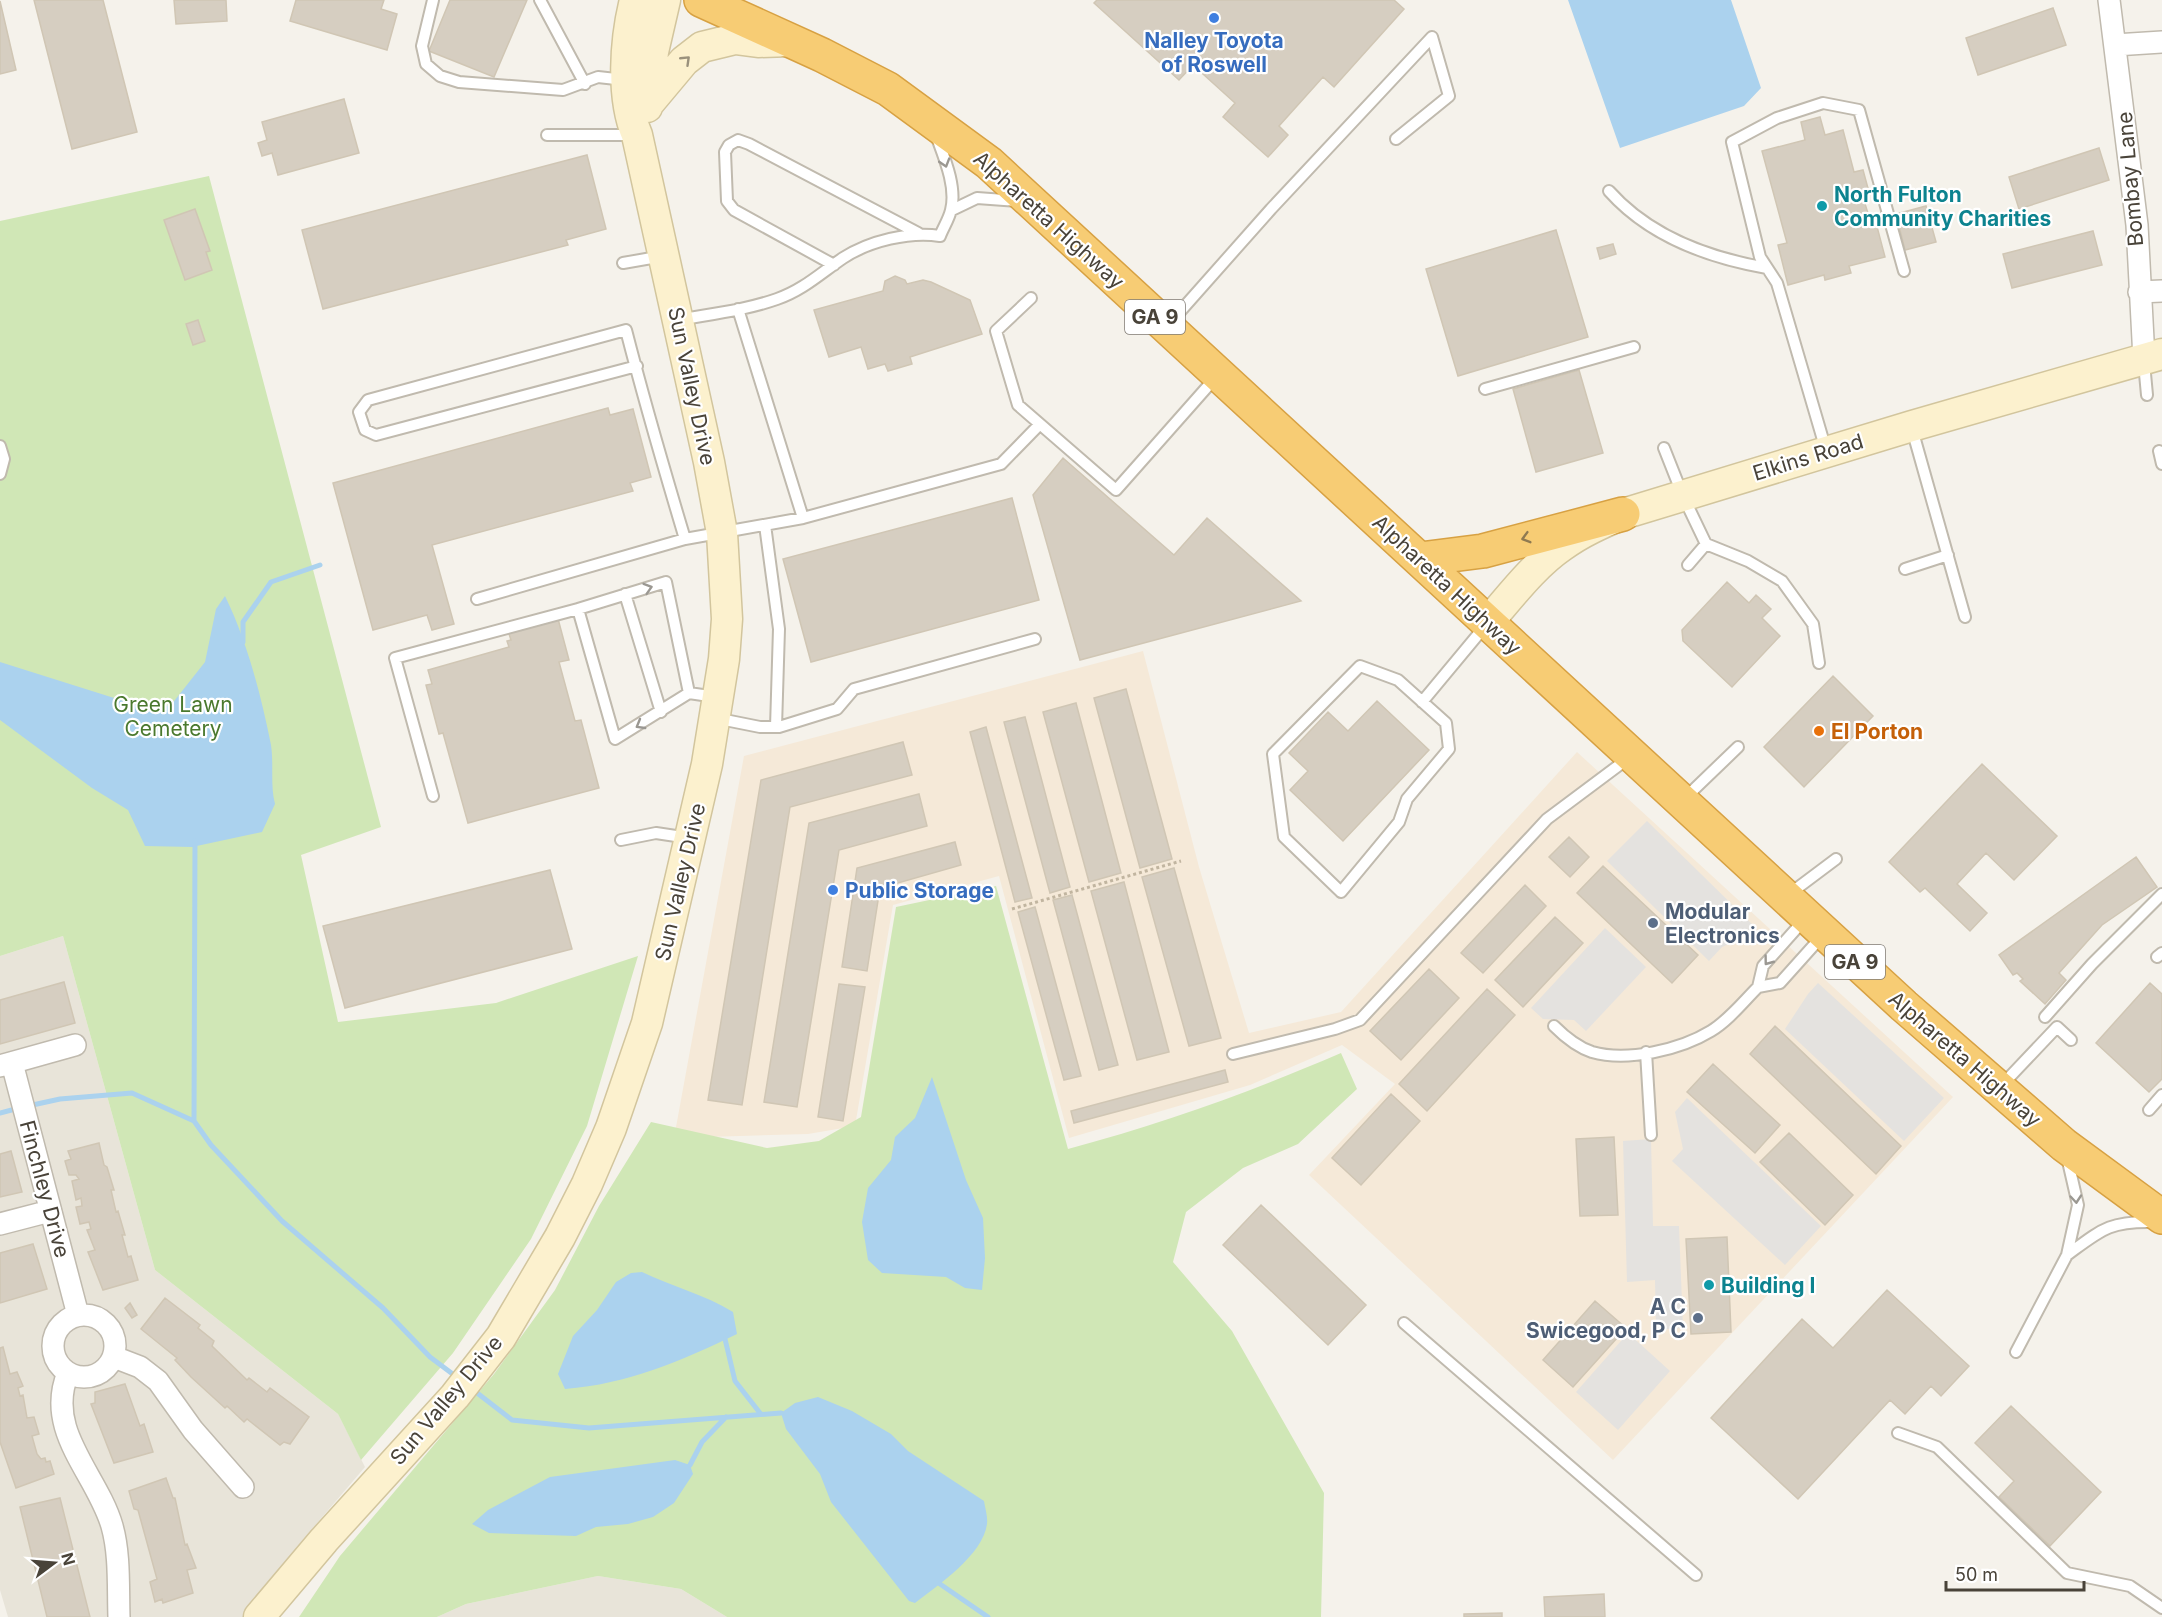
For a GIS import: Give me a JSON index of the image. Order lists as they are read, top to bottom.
{
  "streets": {
    "highway": ["Alpharetta Highway", "GA 9"],
    "street": [
      "Bombay Lane",
      "Sun Valley Drive",
      "Elkins Road",
      "Finchley Drive"
    ]
  },
  "crossings": [
    ["Bombay Lane", "Elkins Road"],
    ["Alpharetta Highway", "Elkins Road"]
  ],
  "parks": ["Green Lawn Cemetery"],
  "places": [
    "Nalley Toyota of Roswell",
    "North Fulton Community Charities",
    "El Porton",
    "Public Storage",
    "Modular Electronics",
    "Building I",
    "A C Swicegood, P C"
  ],
  "scale_bar": "50 m",
  "north": "right"
}
